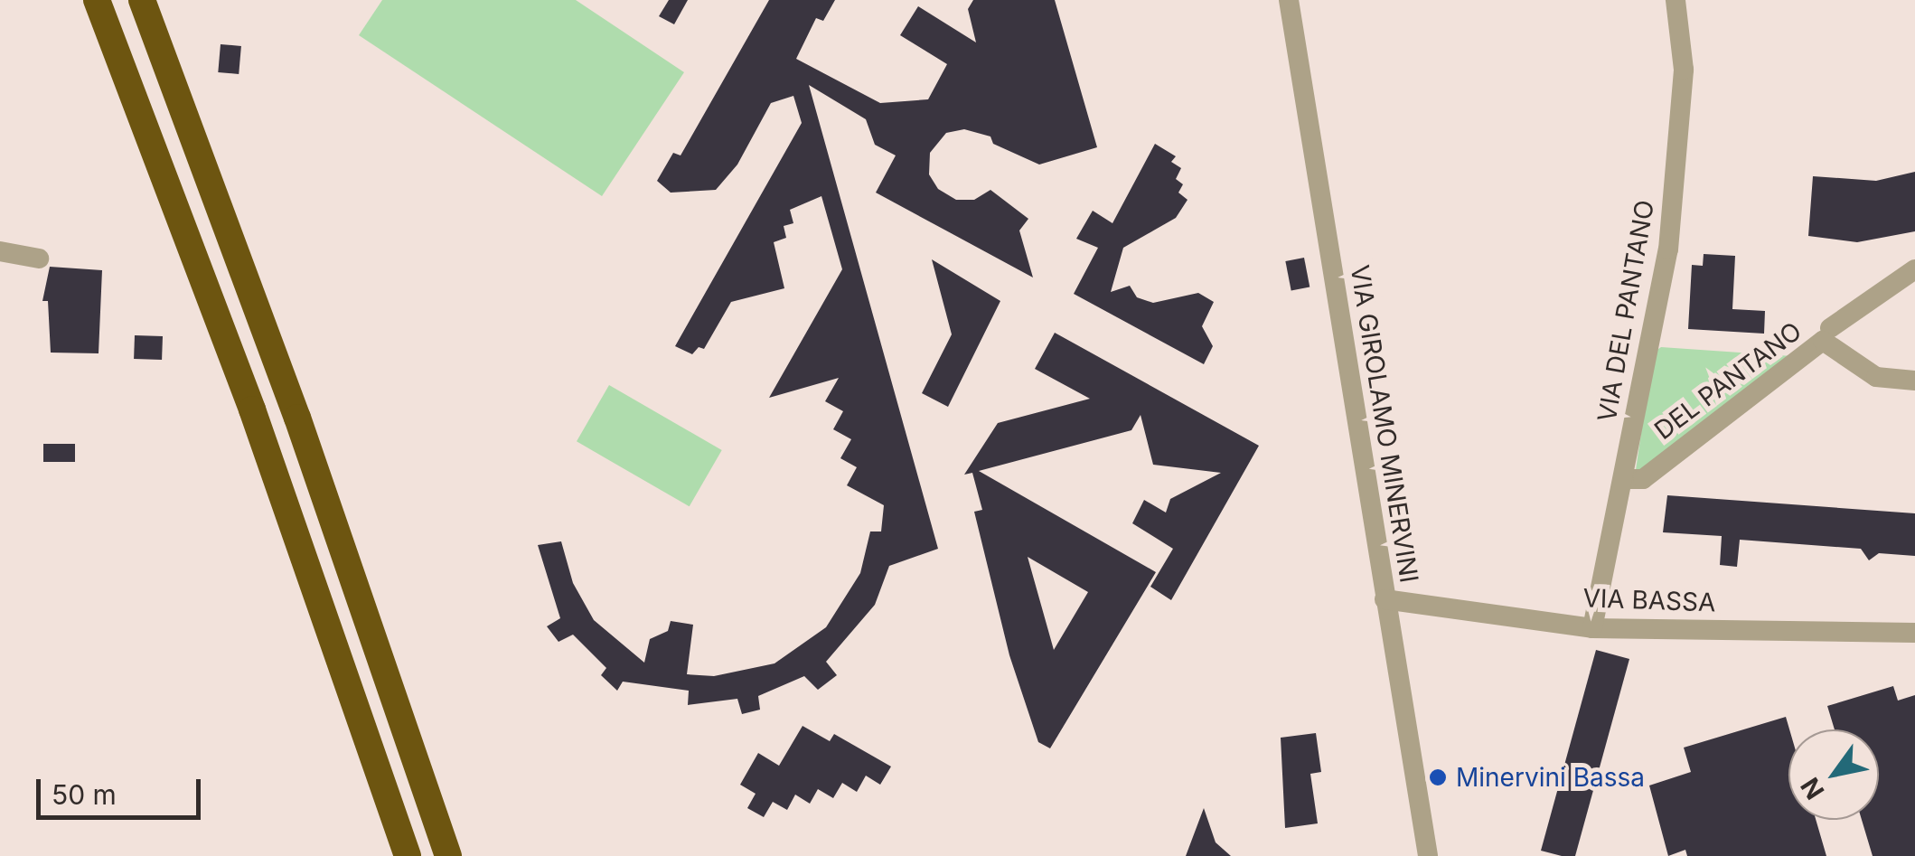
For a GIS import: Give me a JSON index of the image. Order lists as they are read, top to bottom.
{
  "streets": {
    "street": [
      "VIA DEL PANTANO",
      "DEL PANTANO",
      "VIA GIROLAMO MINERVINI",
      "VIA BASSA"
    ]
  },
  "crossings": [
    ["VIA DEL PANTANO", "DEL PANTANO"],
    ["VIA DEL PANTANO", "VIA BASSA"],
    ["VIA GIROLAMO MINERVINI", "VIA BASSA"]
  ],
  "places": ["Minervini Bassa"],
  "scale_bar": "50 m",
  "north": "bottom left"
}
